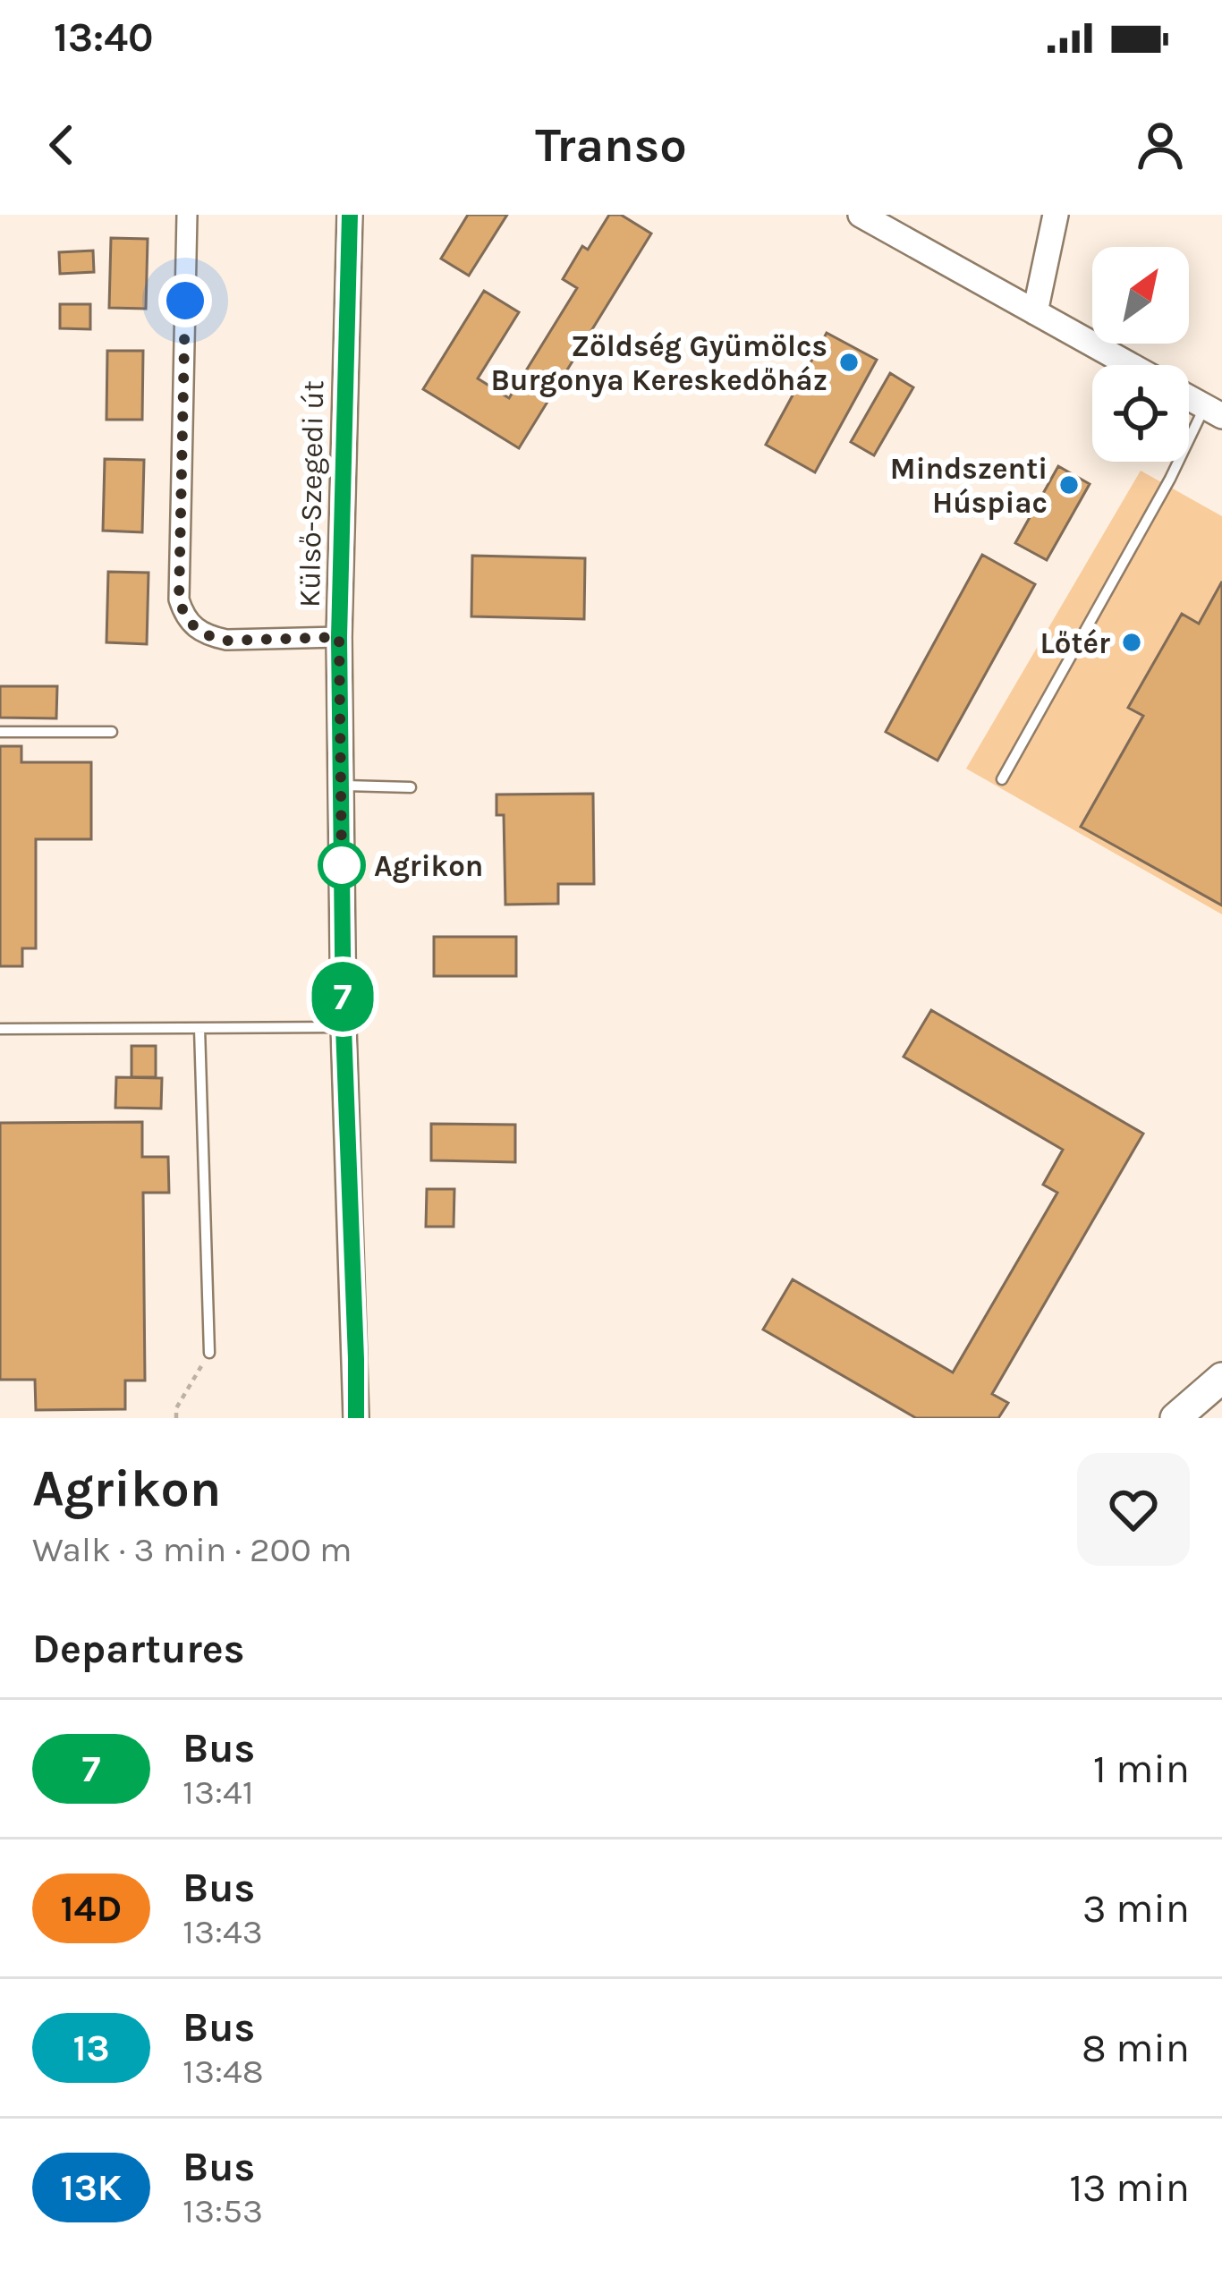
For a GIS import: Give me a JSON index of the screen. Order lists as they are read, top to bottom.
{
  "streets": {
    "street": ["Külső-Szegedi út"]
  },
  "places": [
    "Zöldség Gyümölcs Burgonya Kereskedőház",
    "Mindszenti Húspiac",
    "Lőtér",
    "Agrikon"
  ],
  "lines": ["bus line 7"],
  "north": "top right",
  "page": {
    "status": "13:40",
    "header": "Transo",
    "on_map": "7",
    "heading": [
      ["Agrikon", "Walk · 3 min · 200 m"],
      "Departures"
    ],
    "list": [
      {
        "mark": "7",
        "name": "Bus",
        "note": "13:41",
        "value": "1 min"
      },
      {
        "mark": "14D",
        "name": "Bus",
        "note": "13:43",
        "value": "3 min"
      },
      {
        "mark": "13",
        "name": "Bus",
        "note": "13:48",
        "value": "8 min"
      },
      {
        "mark": "13K",
        "name": "Bus",
        "note": "13:53",
        "value": "13 min"
      }
    ]
  }
}
